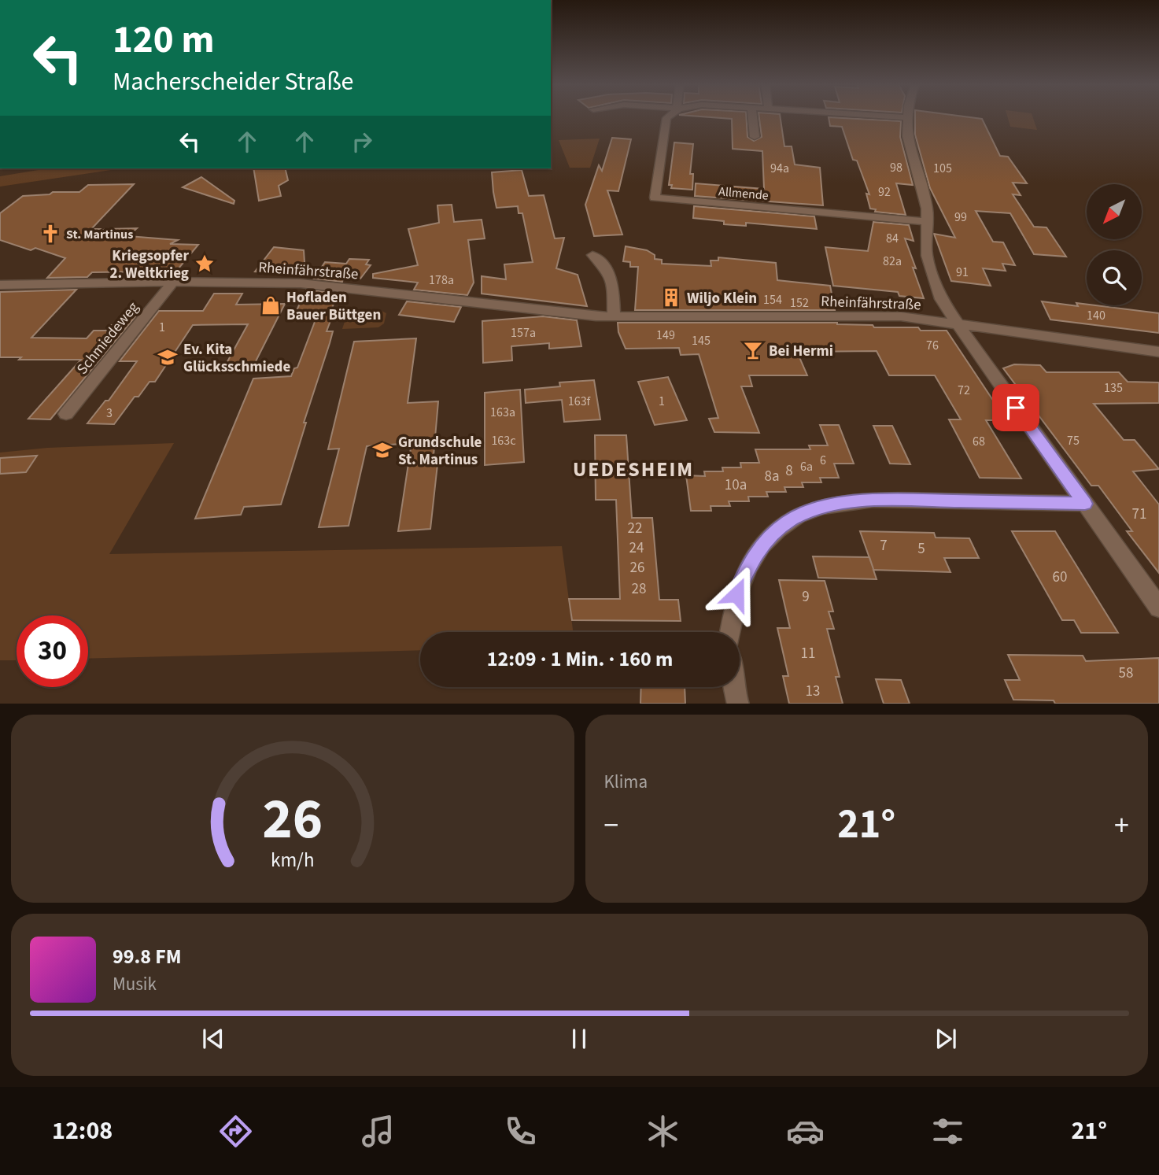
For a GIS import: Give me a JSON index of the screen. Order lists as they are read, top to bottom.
{
  "streets": {
    "street": ["Allmende", "Rheinfährstraße", "Schmiedeweg"]
  },
  "crossings": [
    ["Rheinfährstraße", "Schmiedeweg"]
  ],
  "districts": ["UEDESHEIM"],
  "places": {
    "church": ["St. Martinus"],
    "place": ["Kriegsopfer 2. Weltkrieg"],
    "building": ["Wiljo Klein"],
    "shop": ["Hofladen Bauer Büttgen"],
    "bar": ["Bei Hermi"],
    "school or university": ["Ev. Kita Glücksschmiede", "Grundschule St. Martinus"]
  },
  "house_numbers": [
    "98",
    "94a",
    "105",
    "92",
    "99",
    "84",
    "82a",
    "91",
    "178a",
    "154",
    "152",
    "140",
    "1",
    "157a",
    "149",
    "145",
    "76",
    "135",
    "72",
    "163f",
    "1",
    "163a",
    "3",
    "163c",
    "75",
    "68",
    "6",
    "6a",
    "8",
    "8a",
    "10a",
    "71",
    "22",
    "7",
    "24",
    "5",
    "26",
    "60",
    "28",
    "9",
    "11",
    "58",
    "13"
  ],
  "north": "bottom left",
  "page": {
    "turn": ["120 m", "Macherscheider Straße"],
    "limit": "30",
    "trip": "12:09 · 1 Min. · 160 m",
    "tile": "Klima",
    "heat": ["−", "21°", "+"],
    "song": ["99.8 FM", "Musik"],
    "tabs": ["12:08", "21°"],
    "gauge": ["26", "km/h"]
  }
}
